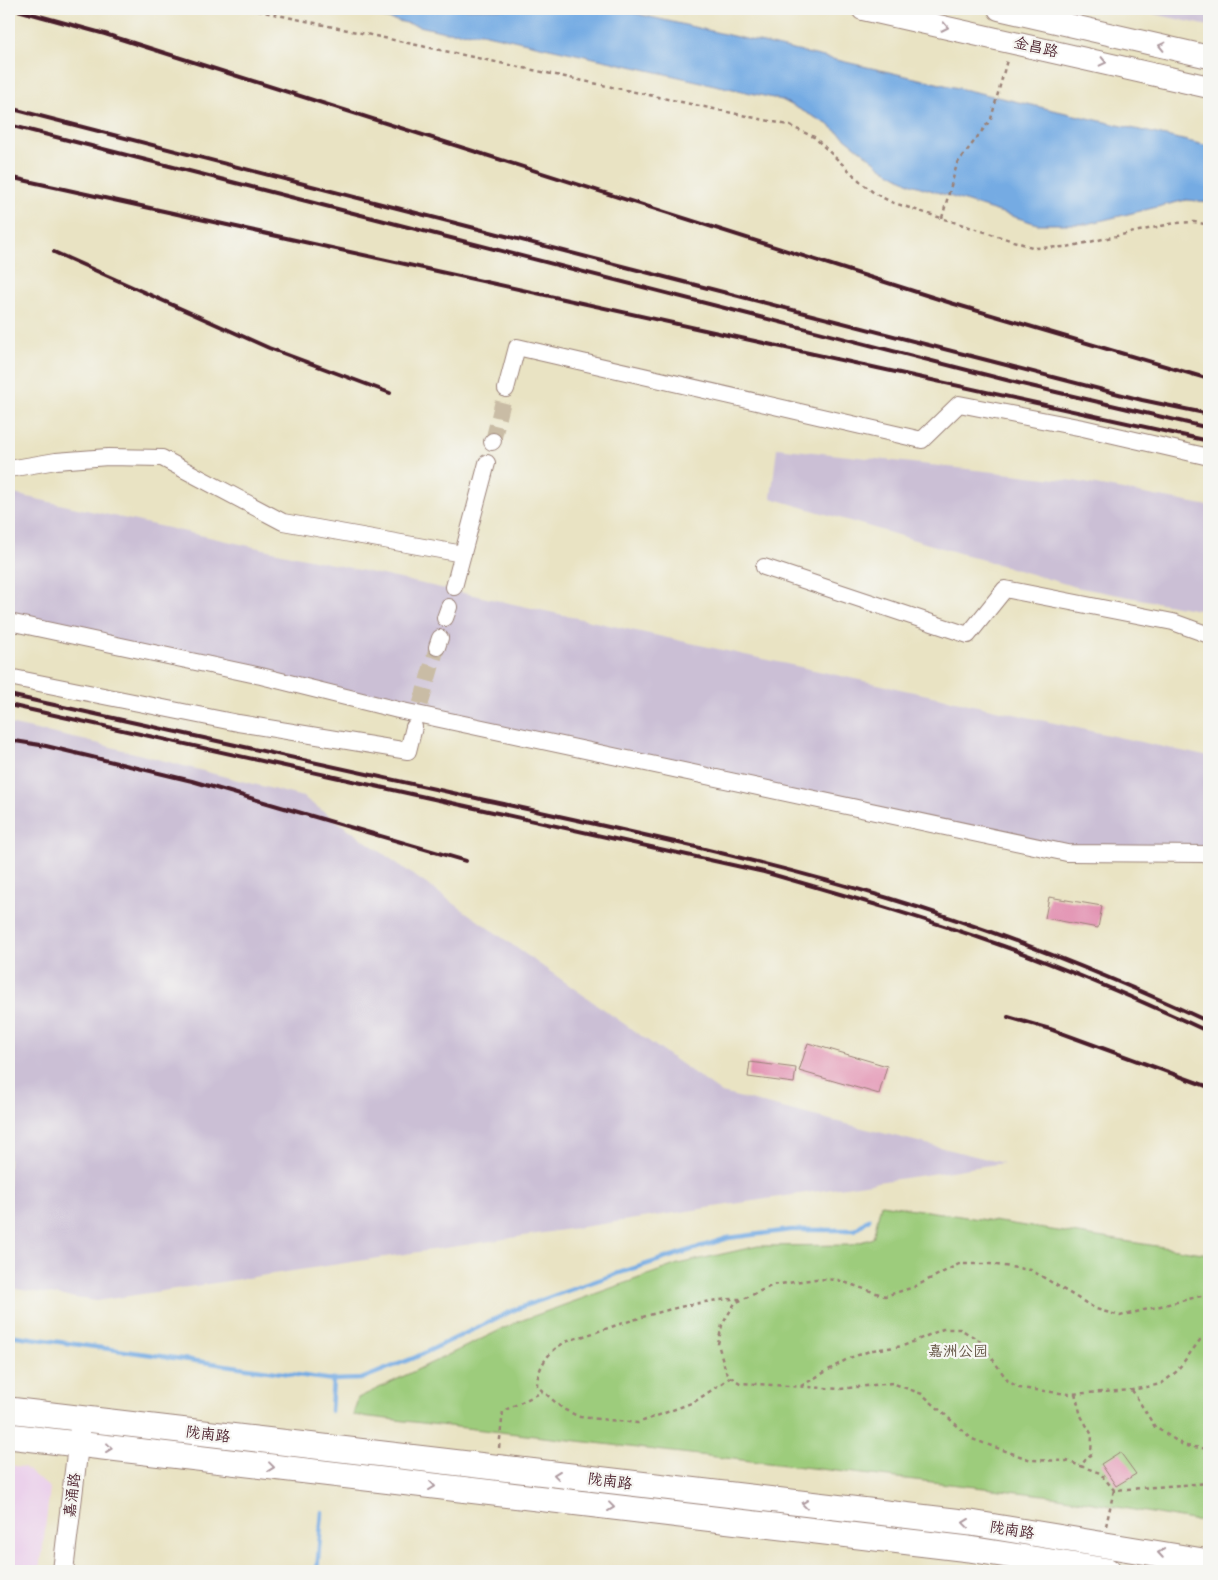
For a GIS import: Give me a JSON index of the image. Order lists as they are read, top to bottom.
{
  "streets": {
    "main road": ["金昌路", "陇南路"],
    "street": ["嘉涌路"]
  },
  "crossings": [
    ["陇南路", "嘉涌路"]
  ],
  "parks": ["嘉洲公园"]
}
